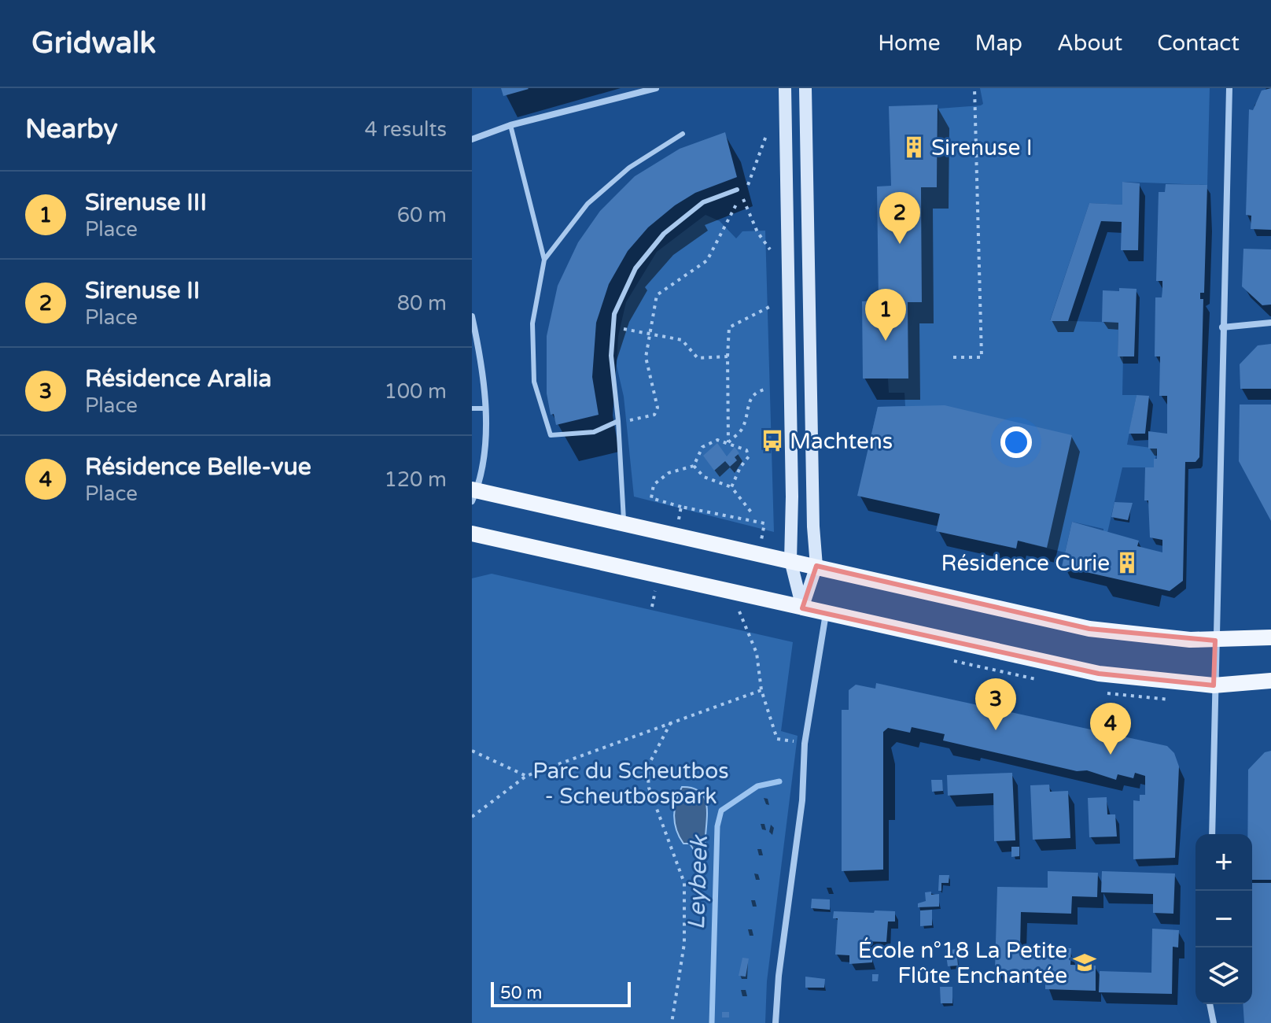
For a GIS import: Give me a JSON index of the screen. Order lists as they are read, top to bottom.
{
  "water": ["Leybeek"],
  "parks": ["Parc du Scheutbos - Scheutbospark"],
  "places": {
    "building": ["Sirenuse I", "Résidence Curie"],
    "bus stop": ["Machtens"],
    "school or university": ["École n°18 La Petite Flûte Enchantée"]
  },
  "scale_bar": "50 m",
  "page": {
    "header": "Gridwalk",
    "nav": [
      "Home",
      "Map",
      "About",
      "Contact"
    ],
    "heading": ["Nearby", "4 results"],
    "list": [
      {
        "mark": "1",
        "name": "Sirenuse III",
        "note": "Place",
        "value": "60 m"
      },
      {
        "mark": "2",
        "name": "Sirenuse II",
        "note": "Place",
        "value": "80 m"
      },
      {
        "mark": "3",
        "name": "Résidence Aralia",
        "note": "Place",
        "value": "100 m"
      },
      {
        "mark": "4",
        "name": "Résidence Belle-vue",
        "note": "Place",
        "value": "120 m"
      }
    ],
    "pins": [
      "2",
      "1",
      "3",
      "4"
    ],
    "map_buttons": ["+", "−"],
    "scale": "50 m"
  }
}
